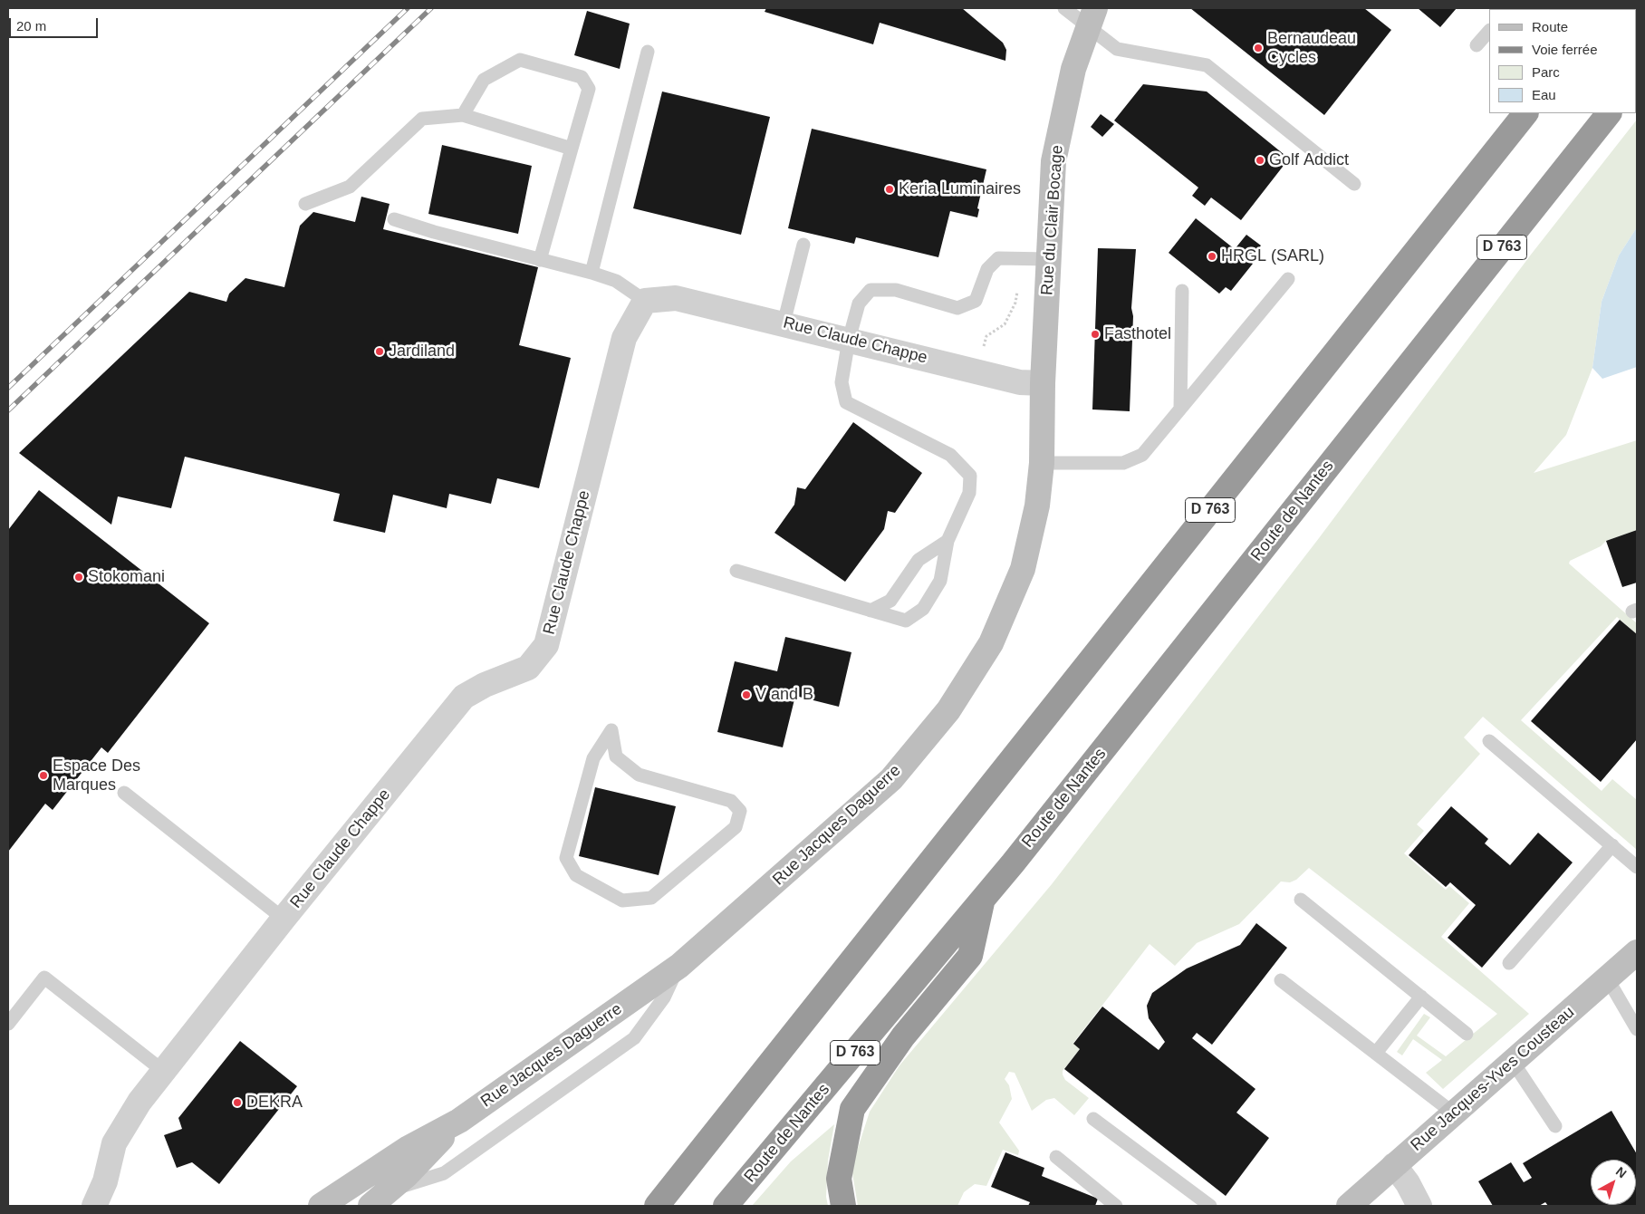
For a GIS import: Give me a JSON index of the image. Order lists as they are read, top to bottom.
{
  "streets": {
    "highway": ["D 763", "Route de Nantes"],
    "street": [
      "Rue du Clair Bocage",
      "Rue Claude Chappe",
      "Rue Jacques Daguerre",
      "Rue Jacques-Yves Cousteau"
    ]
  },
  "crossings": [
    ["Rue du Clair Bocage", "Rue Claude Chappe"],
    ["Rue du Clair Bocage", "Rue Jacques Daguerre"],
    ["Rue Claude Chappe", "Rue Jacques Daguerre"]
  ],
  "places": [
    "Bernaudeau Cycles",
    "Golf Addict",
    "Keria Luminaires",
    "HRGL (SARL)",
    "Fasthotel",
    "Jardiland",
    "Stokomani",
    "V and B",
    "Espace Des Marques",
    "DEKRA"
  ],
  "legend": [
    "Route",
    "Voie ferrée",
    "Parc",
    "Eau"
  ],
  "scale_bar": "20 m",
  "north": "top right"
}
